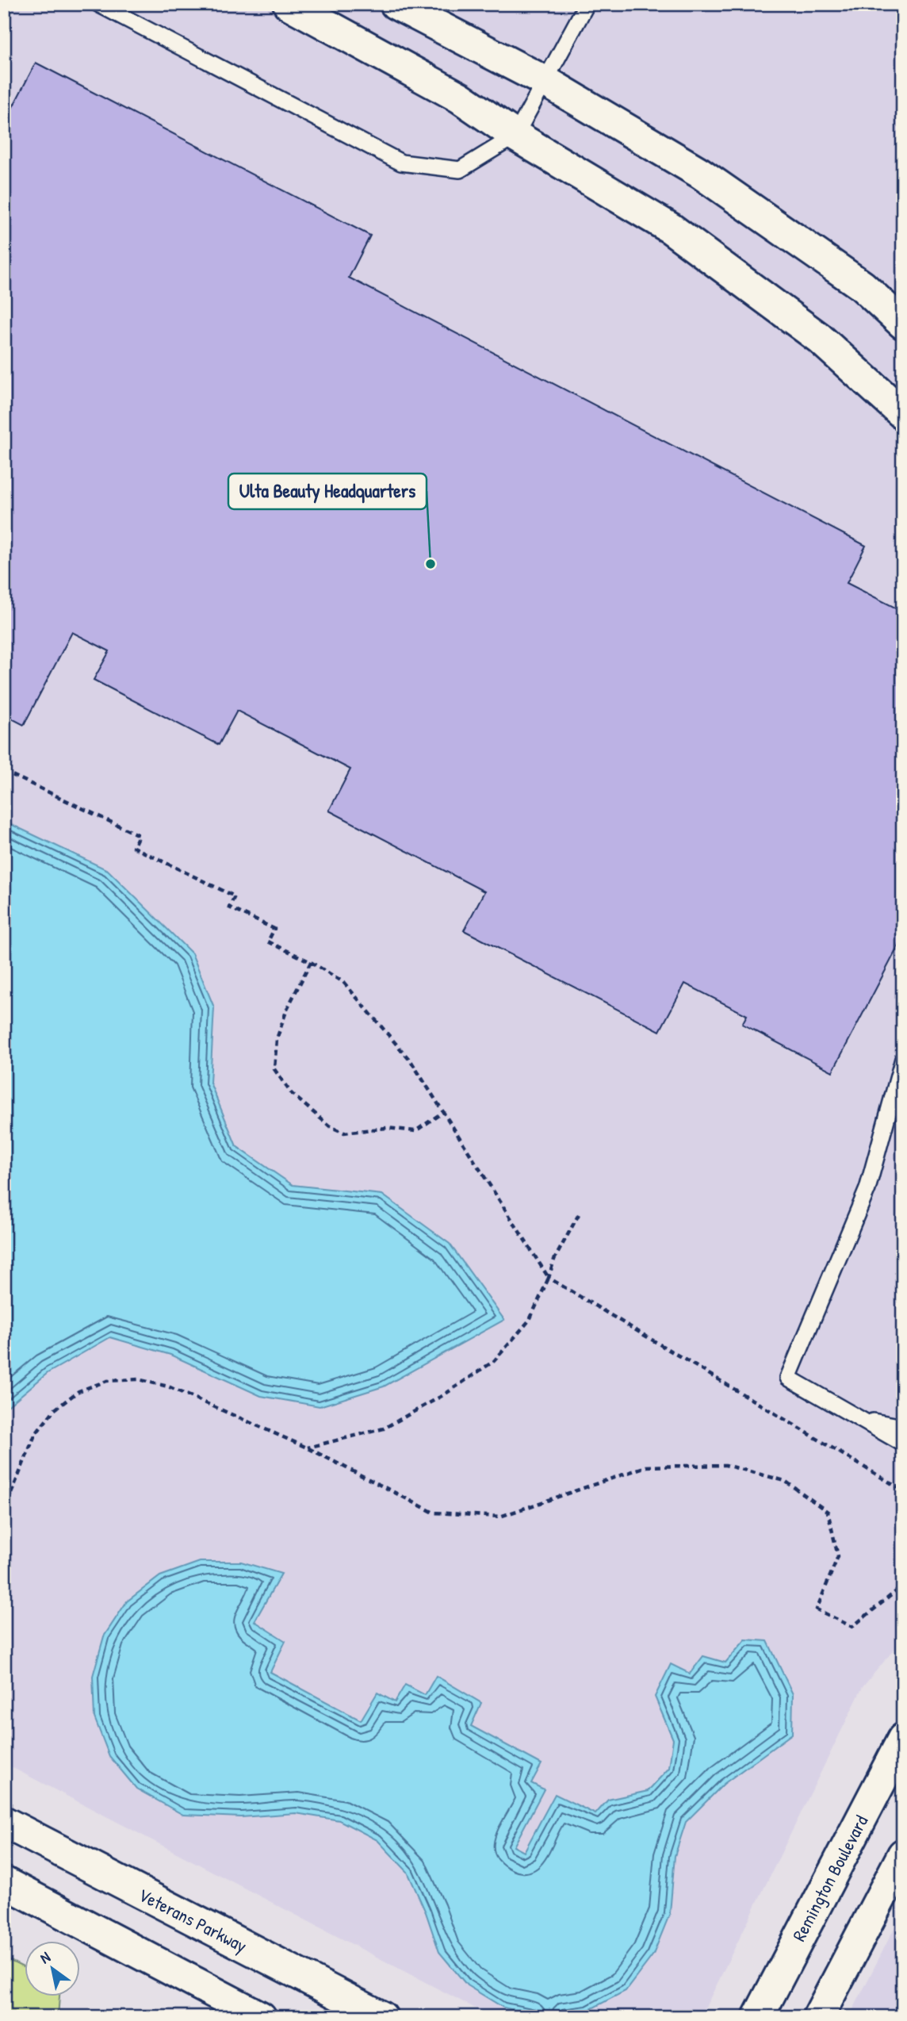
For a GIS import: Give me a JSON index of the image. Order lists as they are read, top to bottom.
{
  "streets": {
    "street": ["Remington Boulevard", "Veterans Parkway"]
  },
  "places": ["Ulta Beauty Headquarters"],
  "north": "top left"
}
